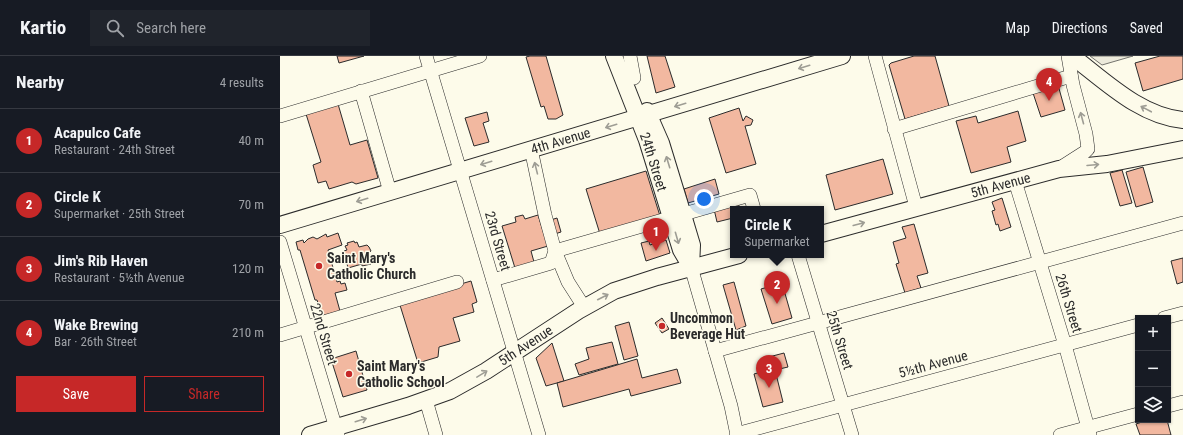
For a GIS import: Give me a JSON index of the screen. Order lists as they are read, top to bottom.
{
  "streets": {
    "main road": ["4th Avenue", "24th Street", "5th Avenue"],
    "street": [
      "23rd Street",
      "26th Street",
      "22nd Street",
      "25th Street",
      "5½th Avenue"
    ]
  },
  "crossings": [
    ["4th Avenue", "24th Street"],
    ["4th Avenue", "23rd Street"],
    ["24th Street", "5th Avenue"],
    ["24th Street", "5½th Avenue"],
    ["5th Avenue", "23rd Street"],
    ["5th Avenue", "26th Street"],
    ["5th Avenue", "22nd Street"],
    ["26th Street", "5½th Avenue"],
    ["25th Street", "5½th Avenue"]
  ],
  "one_way": ["4th Avenue", "5th Avenue"],
  "places": ["Saint Mary's Catholic Church", "Uncommon Beverage Hut", "Saint Mary's Catholic School"],
  "page": {
    "header": "Kartio",
    "search": "Search here",
    "nav": ["Map", "Directions", "Saved"],
    "heading": ["Nearby", "4 results"],
    "pins": [
      "4",
      "1",
      "2",
      "3"
    ],
    "list": [
      {
        "mark": "1",
        "name": "Acapulco Cafe",
        "note": "Restaurant · 24th Street",
        "value": "40 m"
      },
      {
        "mark": "2",
        "name": "Circle K",
        "note": "Supermarket · 25th Street",
        "value": "70 m"
      },
      {
        "mark": "3",
        "name": "Jim's Rib Haven",
        "note": "Restaurant · 5½th Avenue",
        "value": "120 m"
      },
      {
        "mark": "4",
        "name": "Wake Brewing",
        "note": "Bar · 26th Street",
        "value": "210 m"
      }
    ],
    "popup": ["Circle K", "Supermarket"],
    "map_buttons": ["+", "−"],
    "buttons": ["Save", "Share"]
  }
}
